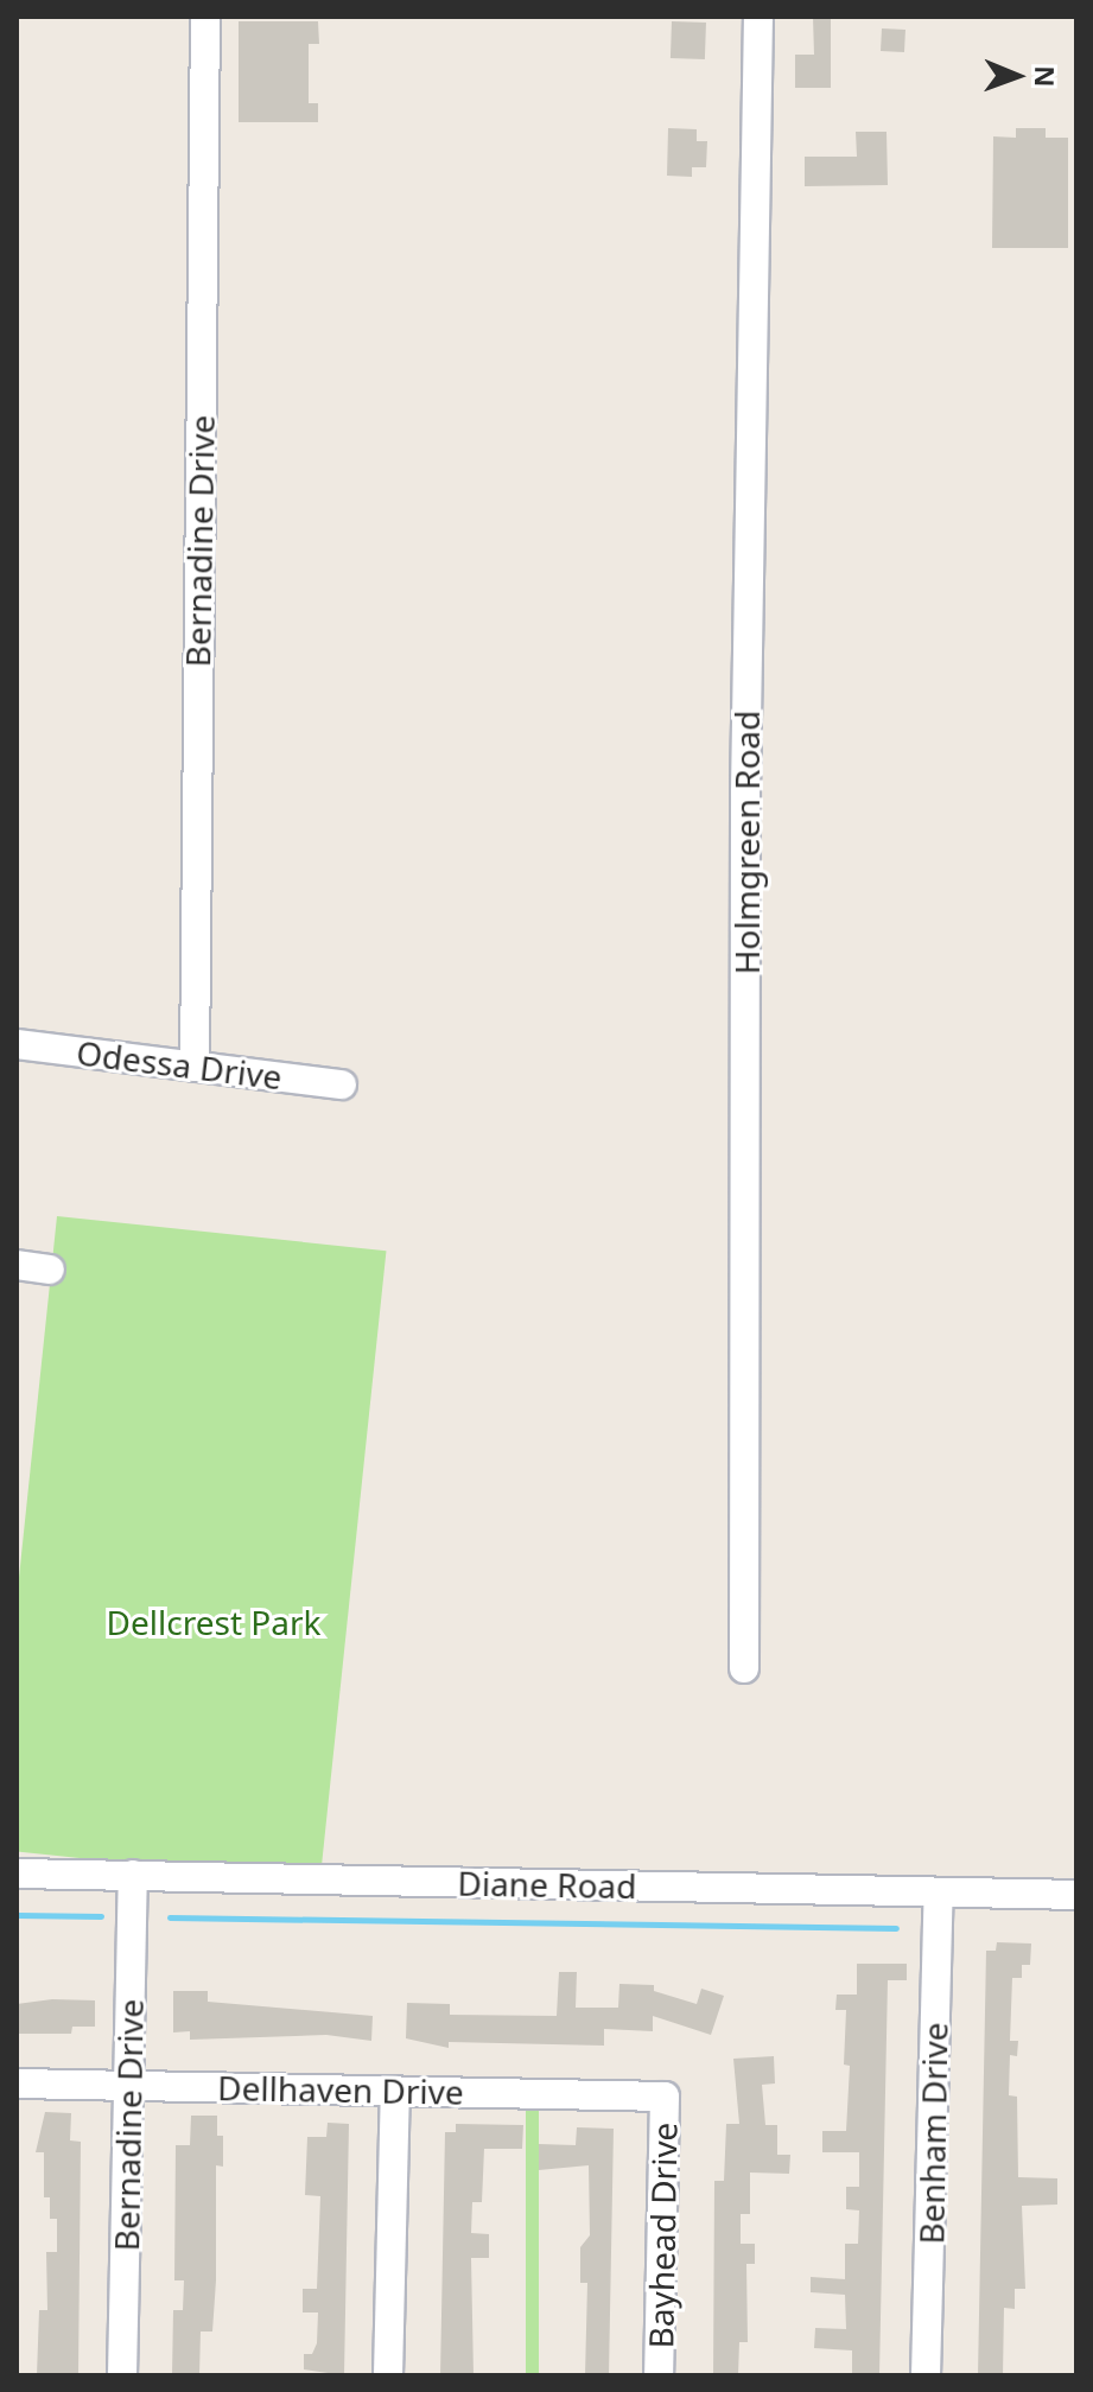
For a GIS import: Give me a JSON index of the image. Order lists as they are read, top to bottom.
{
  "streets": {
    "street": [
      "Bernadine Drive",
      "Holmgreen Road",
      "Odessa Drive",
      "Diane Road",
      "Dellhaven Drive",
      "Benham Drive",
      "Bayhead Drive"
    ]
  },
  "crossings": [
    ["Bernadine Drive", "Odessa Drive"],
    ["Bernadine Drive", "Diane Road"],
    ["Bernadine Drive", "Dellhaven Drive"],
    ["Diane Road", "Benham Drive"],
    ["Dellhaven Drive", "Bayhead Drive"]
  ],
  "parks": ["Dellcrest Park"],
  "north": "right"
}
